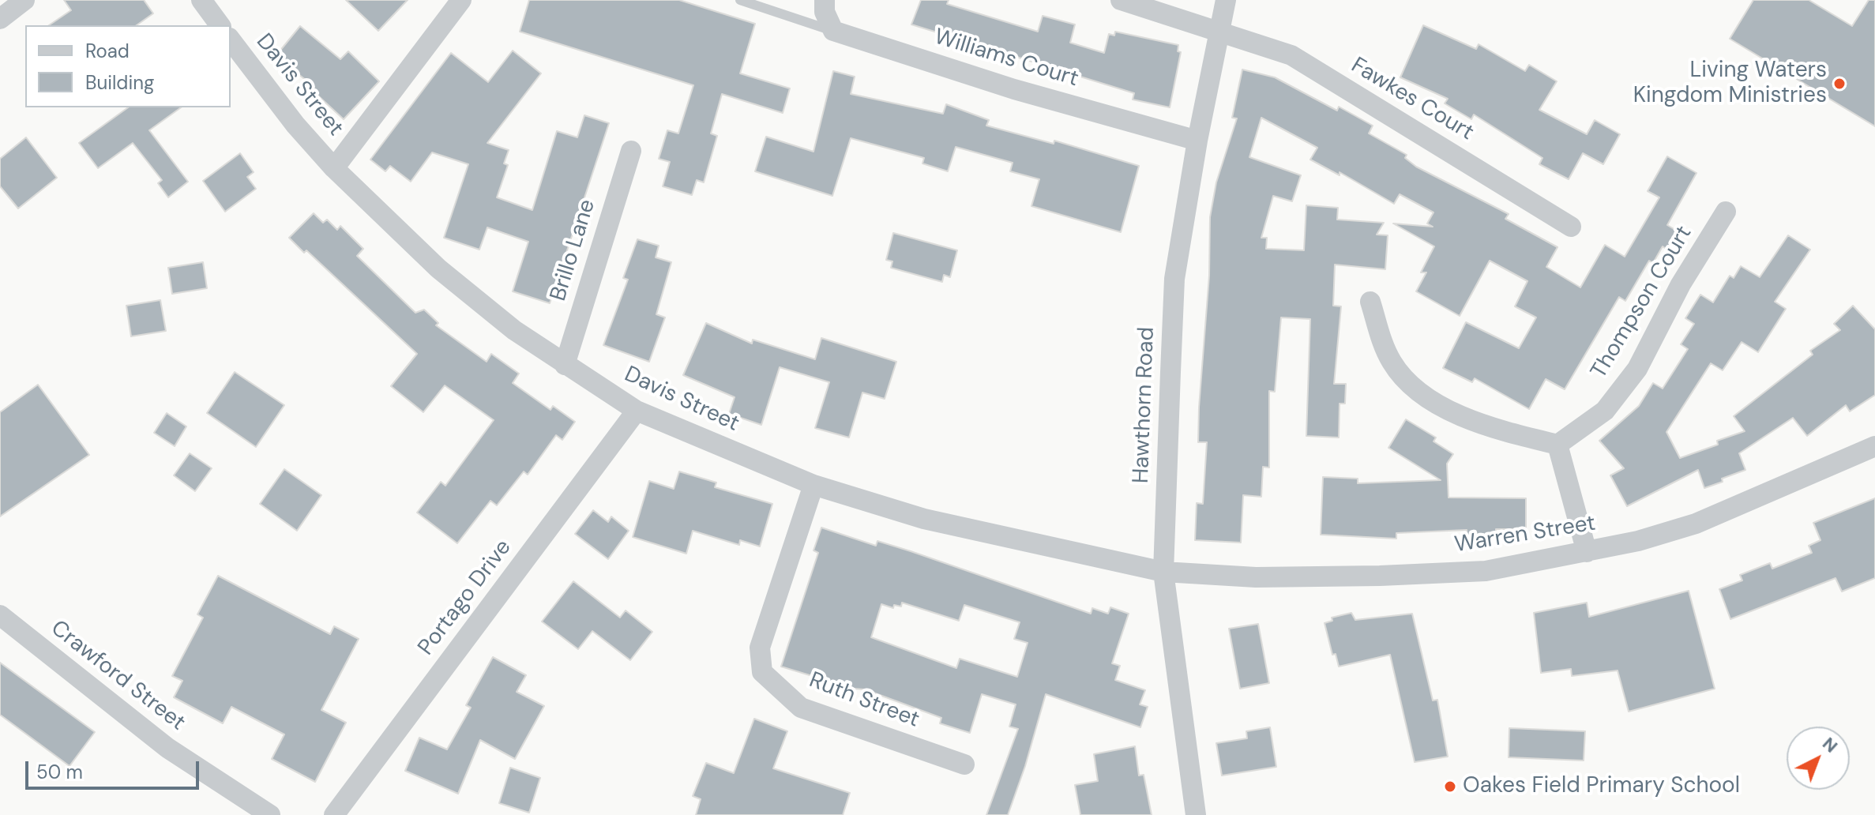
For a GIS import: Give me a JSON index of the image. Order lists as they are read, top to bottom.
{
  "streets": {
    "street": [
      "Williams Court",
      "Davis Street",
      "Fawkes Court",
      "Brillo Lane",
      "Thompson Court",
      "Hawthorn Road",
      "Warren Street",
      "Portago Drive",
      "Crawford Street",
      "Ruth Street"
    ]
  },
  "crossings": [
    ["Williams Court", "Hawthorn Road"],
    ["Davis Street", "Brillo Lane"],
    ["Davis Street", "Hawthorn Road"],
    ["Davis Street", "Warren Street"],
    ["Davis Street", "Portago Drive"],
    ["Davis Street", "Ruth Street"],
    ["Fawkes Court", "Hawthorn Road"],
    ["Hawthorn Road", "Warren Street"]
  ],
  "places": ["Living Waters Kingdom Ministries", "Oakes Field Primary School"],
  "legend": ["Road", "Building"],
  "scale_bar": "50 m",
  "north": "top right"
}
